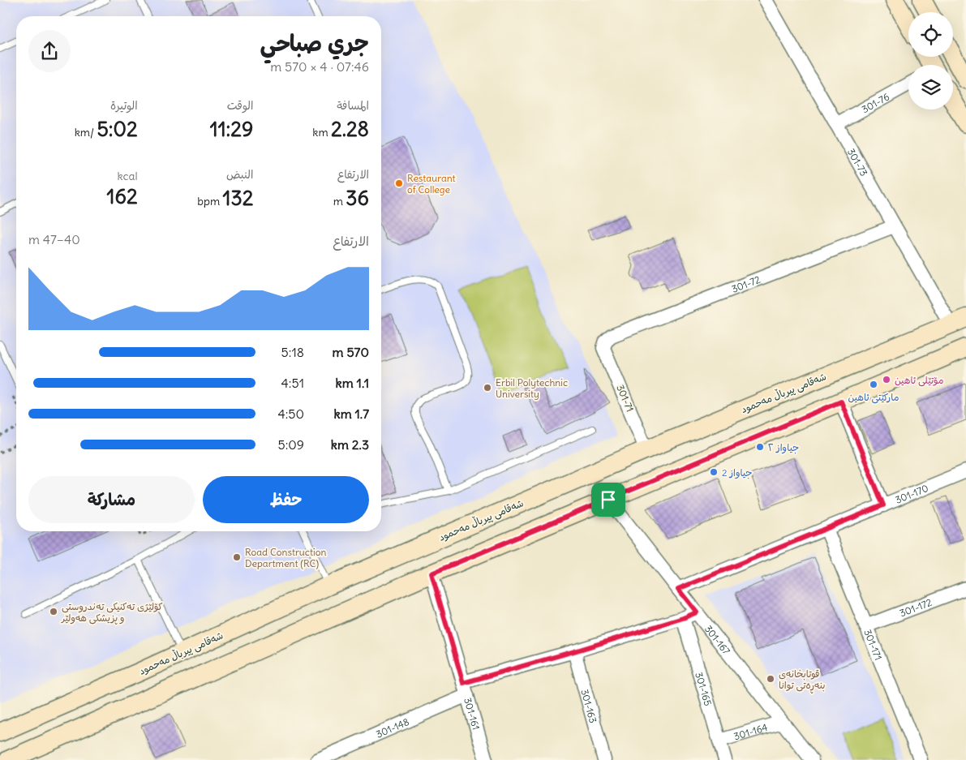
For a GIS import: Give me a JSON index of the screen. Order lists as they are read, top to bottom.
{
  "streets": {
    "main road": ["شەقامی پیرباڵ مەحمود"],
    "street": [
      "301-76",
      "301-73",
      "301-72",
      "301-71",
      "301-170",
      "301-172",
      "301-167",
      "301-171",
      "301-165",
      "301-163",
      "301-161",
      "301-148",
      "301-164"
    ]
  },
  "crossings": [
    ["301-76", "301-73"],
    ["301-73", "301-72"],
    ["301-73", "شەقامی پیرباڵ مەحمود"],
    ["301-72", "301-71"],
    ["شەقامی پیرباڵ مەحمود", "301-71"],
    ["301-170", "301-167"],
    ["301-170", "301-171"],
    ["301-172", "301-171"],
    ["301-167", "301-164"],
    ["301-165", "301-164"],
    ["301-161", "301-148"]
  ],
  "places": [
    "Restaurant of College",
    "مۆتێلی ئاهین",
    "مارکێتی ئاهین",
    "Erbil Polytechnic University",
    "جیاواز ٢",
    "جیاواز 2",
    "Road Construction Department (RC)",
    "کۆلێژی تەکنیکی تەندروستی و پزیشکی هەولێر",
    "قوتابخانەی بنەڕەتی توانا"
  ],
  "page": {
    "heading": ["جري صباحي", "07:46 · 4 × 570 m"],
    "stats": [
      ["المسافة", "2.28 km"],
      ["الوقت", "11:29"],
      ["الوتيرة", "5:02 /km"],
      ["الارتفاع", "36 m"],
      ["النبض", "132 bpm"],
      ["kcal", "162"]
    ],
    "chart": ["الارتفاع", "40–47 m"],
    "list": [
      {
        "name": "570 m",
        "note": "5:18"
      },
      {
        "name": "1.1 km",
        "note": "4:51"
      },
      {
        "name": "1.7 km",
        "note": "4:50"
      },
      {
        "name": "2.3 km",
        "note": "5:09"
      }
    ],
    "buttons": ["حفظ", "مشاركة"]
  }
}
